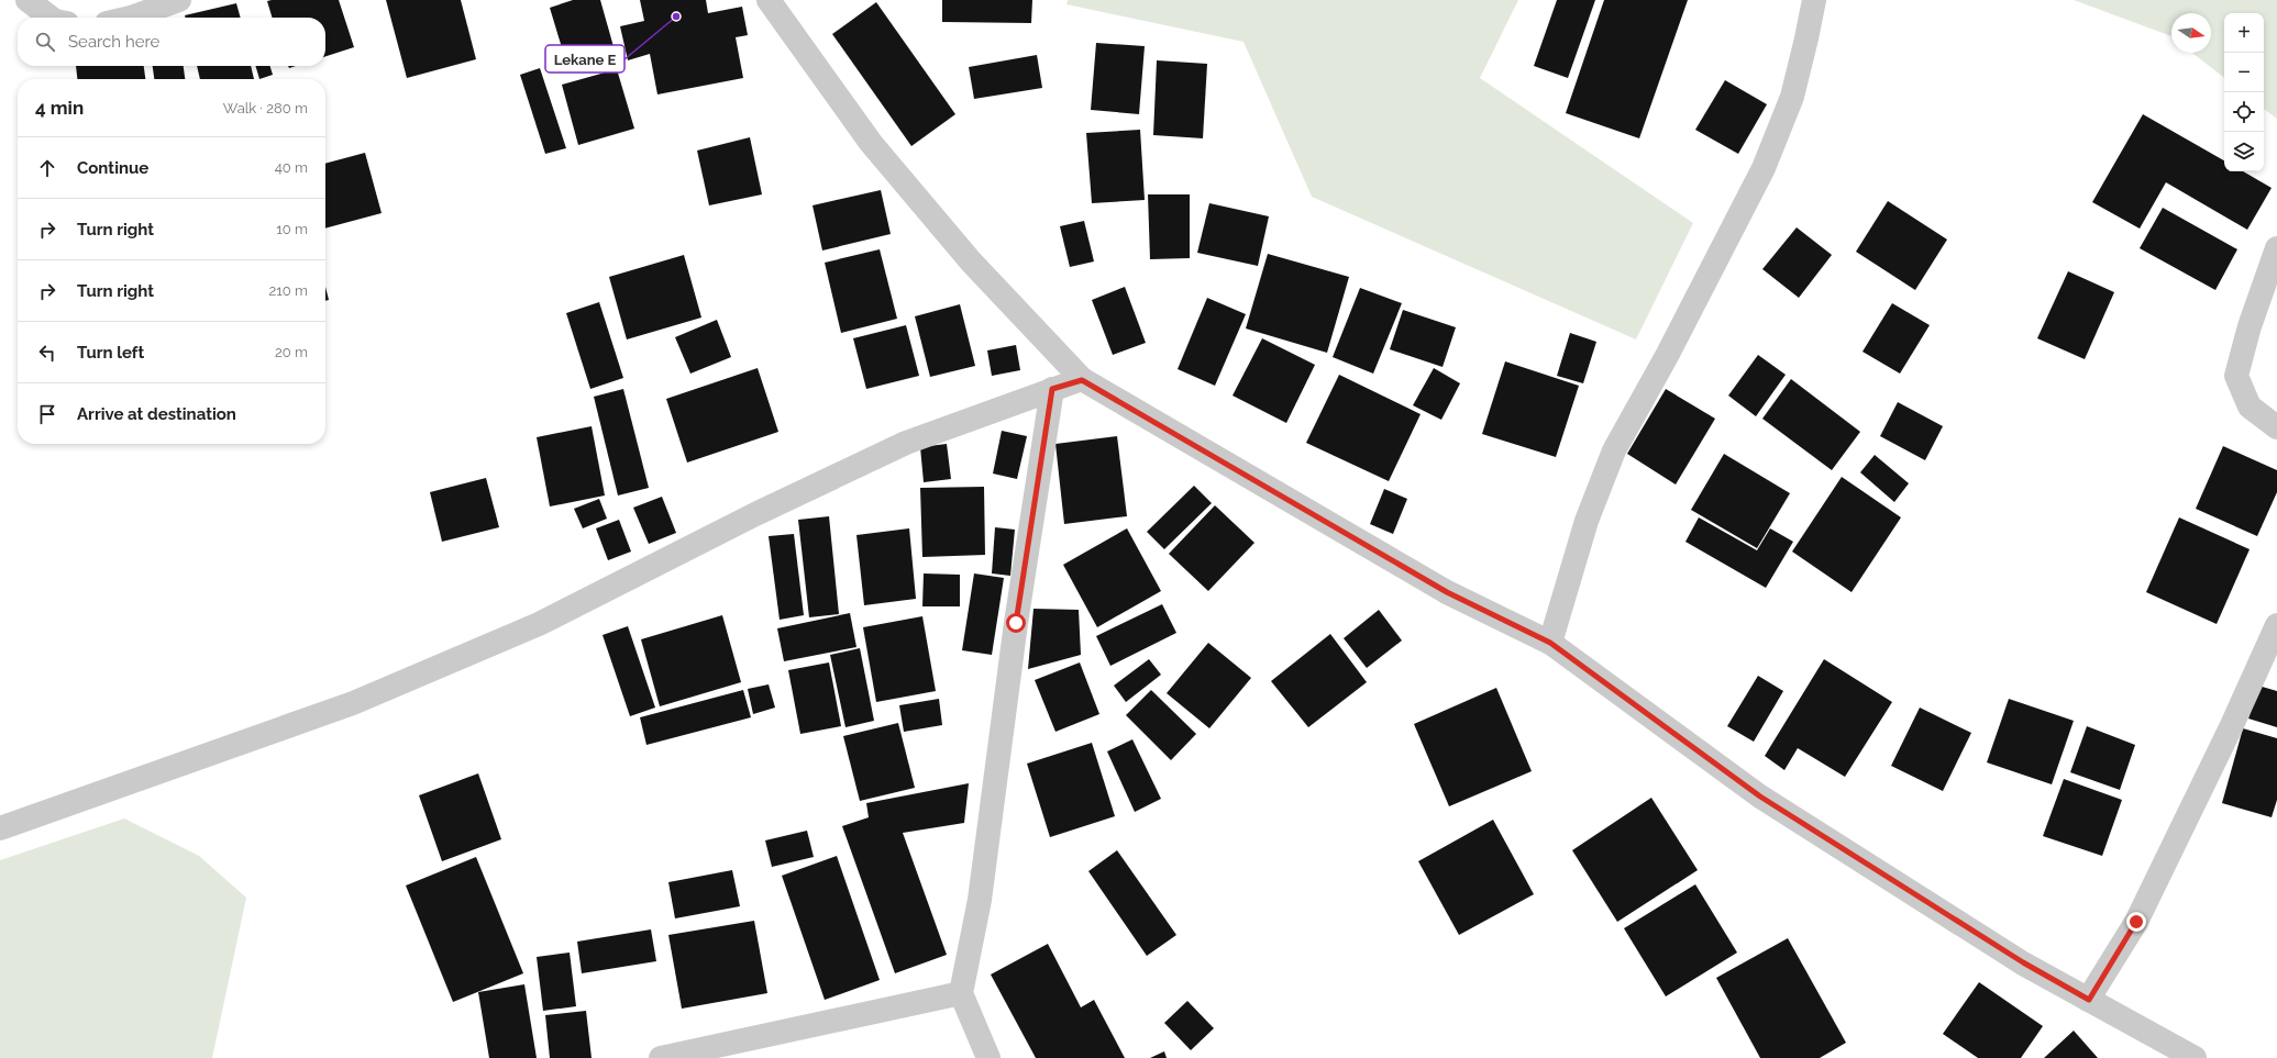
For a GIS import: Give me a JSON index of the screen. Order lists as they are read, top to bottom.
{
  "places": ["Lekane E"],
  "north": "right",
  "page": {
    "map_buttons": ["+", "−"],
    "search": "Search here",
    "heading": ["4 min", "Walk · 280 m"],
    "list": [
      ["Continue", "40 m"],
      ["Turn right", "10 m"],
      ["Turn right", "210 m"],
      ["Turn left", "20 m"],
      "Arrive at destination"
    ]
  }
}
